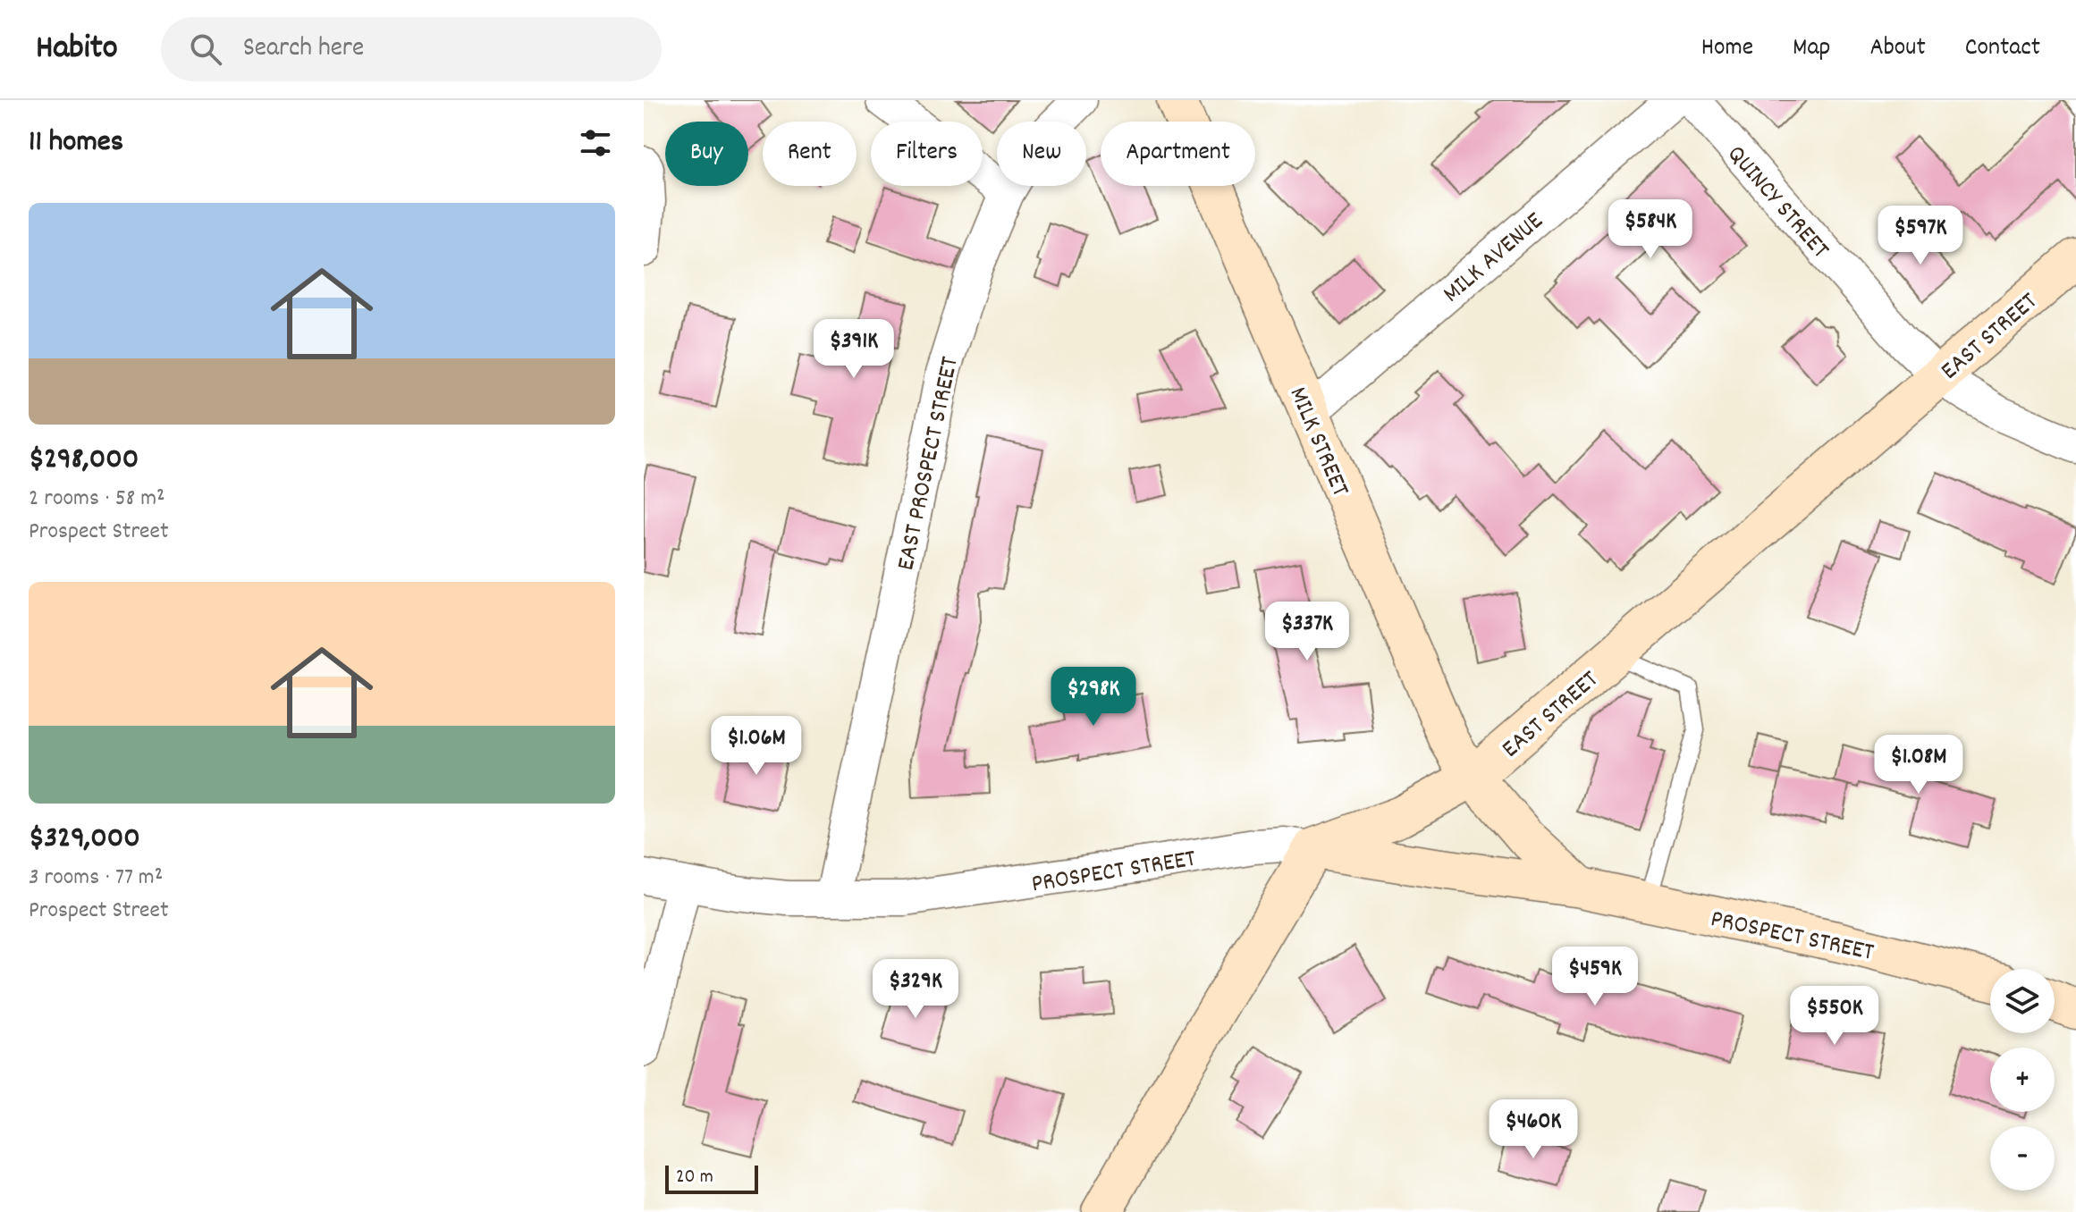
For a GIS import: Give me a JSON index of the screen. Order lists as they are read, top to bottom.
{
  "streets": {
    "street": [
      "QUINCY STREET",
      "MILK AVENUE",
      "EAST STREET",
      "MILK STREET",
      "EAST PROSPECT STREET",
      "PROSPECT STREET"
    ]
  },
  "crossings": [
    ["QUINCY STREET", "EAST STREET"],
    ["MILK AVENUE", "MILK STREET"],
    ["EAST STREET", "MILK STREET"],
    ["EAST STREET", "PROSPECT STREET"],
    ["EAST PROSPECT STREET", "PROSPECT STREET"]
  ],
  "scale_bar": "20 m",
  "page": {
    "header": "Habito",
    "search": "Search here",
    "nav": [
      "Home",
      "Map",
      "About",
      "Contact"
    ],
    "heading": "11 homes",
    "chip": [
      "Buy",
      "Rent",
      "Filters",
      "New",
      "Apartment"
    ],
    "list": [
      {
        "name": "$298,000",
        "note": "2 rooms · 58 m² · Prospect Street"
      },
      {
        "name": "$329,000",
        "note": "3 rooms · 77 m² · Prospect Street"
      }
    ],
    "price": [
      "$584K",
      "$597K",
      "$391K",
      "$337K",
      "$298K",
      "$1.06M",
      "$1.08M",
      "$459K",
      "$329K",
      "$550K",
      "$460K"
    ],
    "map_buttons": ["+", "−"],
    "scale": "20 m"
  }
}
